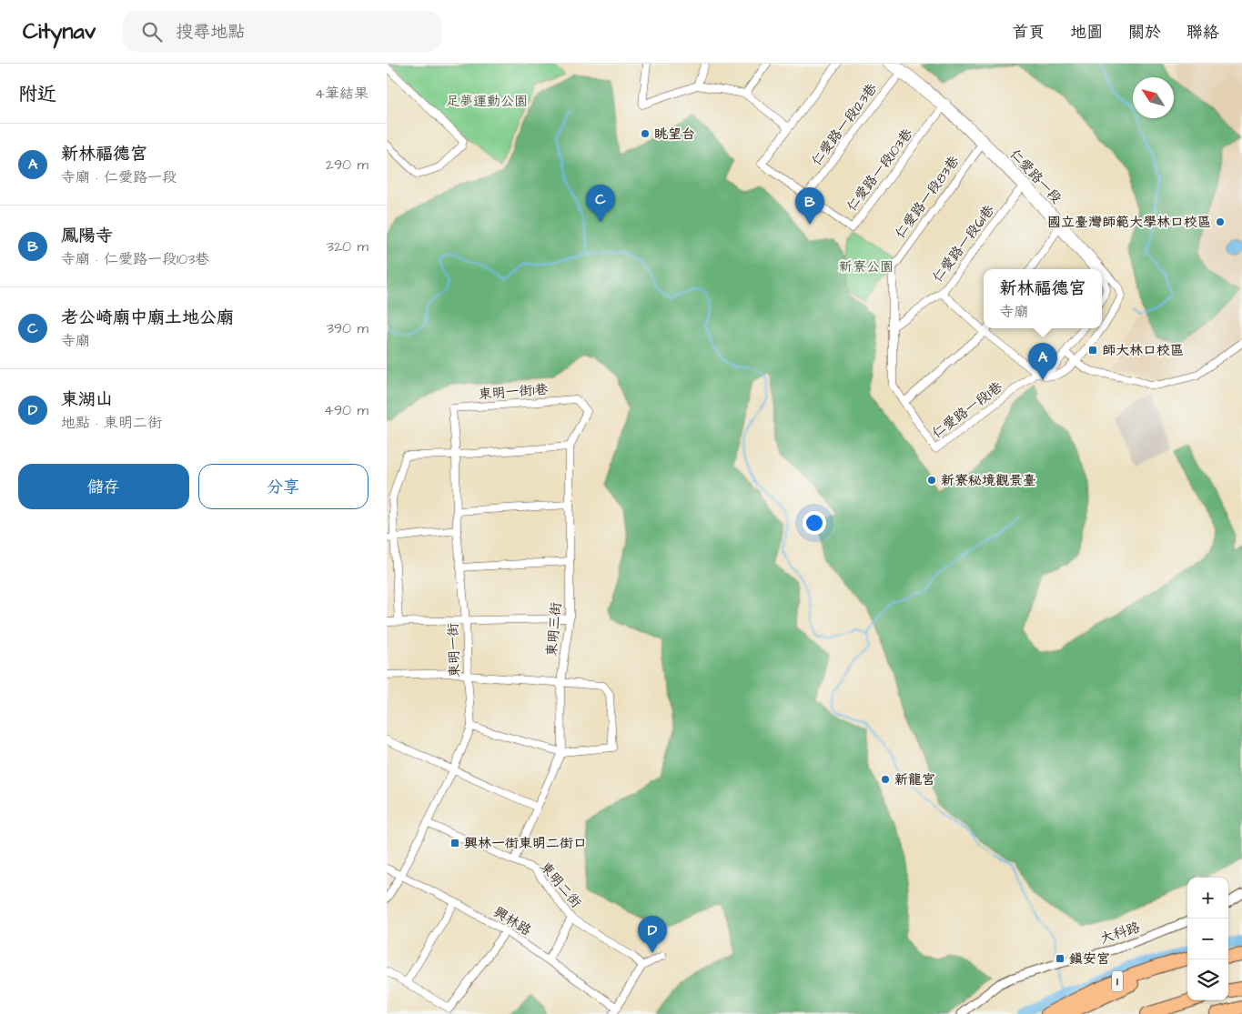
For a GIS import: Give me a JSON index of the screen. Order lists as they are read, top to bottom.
{
  "streets": {
    "highway": ["1"],
    "street": [
      "仁愛路一段123巷",
      "仁愛路一段103巷",
      "仁愛路一段",
      "仁愛路一段83巷",
      "仁愛路一段61巷",
      "東明一街1巷",
      "仁愛路一段1巷",
      "東明三街",
      "東明一街",
      "東明二街",
      "興林路",
      "大科路"
    ]
  },
  "crossings": [
    ["仁愛路一段123巷", "仁愛路一段103巷"],
    ["仁愛路一段123巷", "仁愛路一段"],
    ["仁愛路一段103巷", "仁愛路一段"],
    ["仁愛路一段", "仁愛路一段83巷"],
    ["仁愛路一段", "仁愛路一段61巷"],
    ["仁愛路一段", "仁愛路一段1巷"],
    ["仁愛路一段83巷", "仁愛路一段61巷"],
    ["仁愛路一段83巷", "仁愛路一段1巷"],
    ["東明一街1巷", "東明三街"],
    ["東明一街1巷", "東明一街"],
    ["東明三街", "東明二街"],
    ["東明一街", "東明二街"],
    ["東明一街", "興林路"]
  ],
  "parks": ["足夢運動公園", "新寮公園"],
  "places": {
    "other": [
      "眺望台",
      "國立臺灣師範大學林口校區",
      "新寮秘境觀景臺",
      "新龍宮"
    ],
    "transit": ["師大林口校區", "興林一街東明二街口", "鎮安宮"]
  },
  "north": "top left",
  "page": {
    "header": "Citynav",
    "search": "搜尋地點",
    "nav": [
      "首頁",
      "地圖",
      "關於",
      "聯絡"
    ],
    "heading": ["附近", "4筆結果"],
    "list": [
      {
        "mark": "A",
        "name": "新林福德宮",
        "note": "寺廟 · 仁愛路一段",
        "value": "290 m"
      },
      {
        "mark": "B",
        "name": "鳳陽寺",
        "note": "寺廟 · 仁愛路一段103巷",
        "value": "320 m"
      },
      {
        "mark": "C",
        "name": "老公崎廟中廟土地公廟",
        "note": "寺廟",
        "value": "390 m"
      },
      {
        "mark": "D",
        "name": "東湖山",
        "note": "地點 · 東明二街",
        "value": "490 m"
      }
    ],
    "pins": [
      "C",
      "B",
      "A",
      "D"
    ],
    "popup": ["新林福德宮", "寺廟"],
    "buttons": ["儲存", "分享"],
    "map_buttons": ["+", "−"]
  }
}
